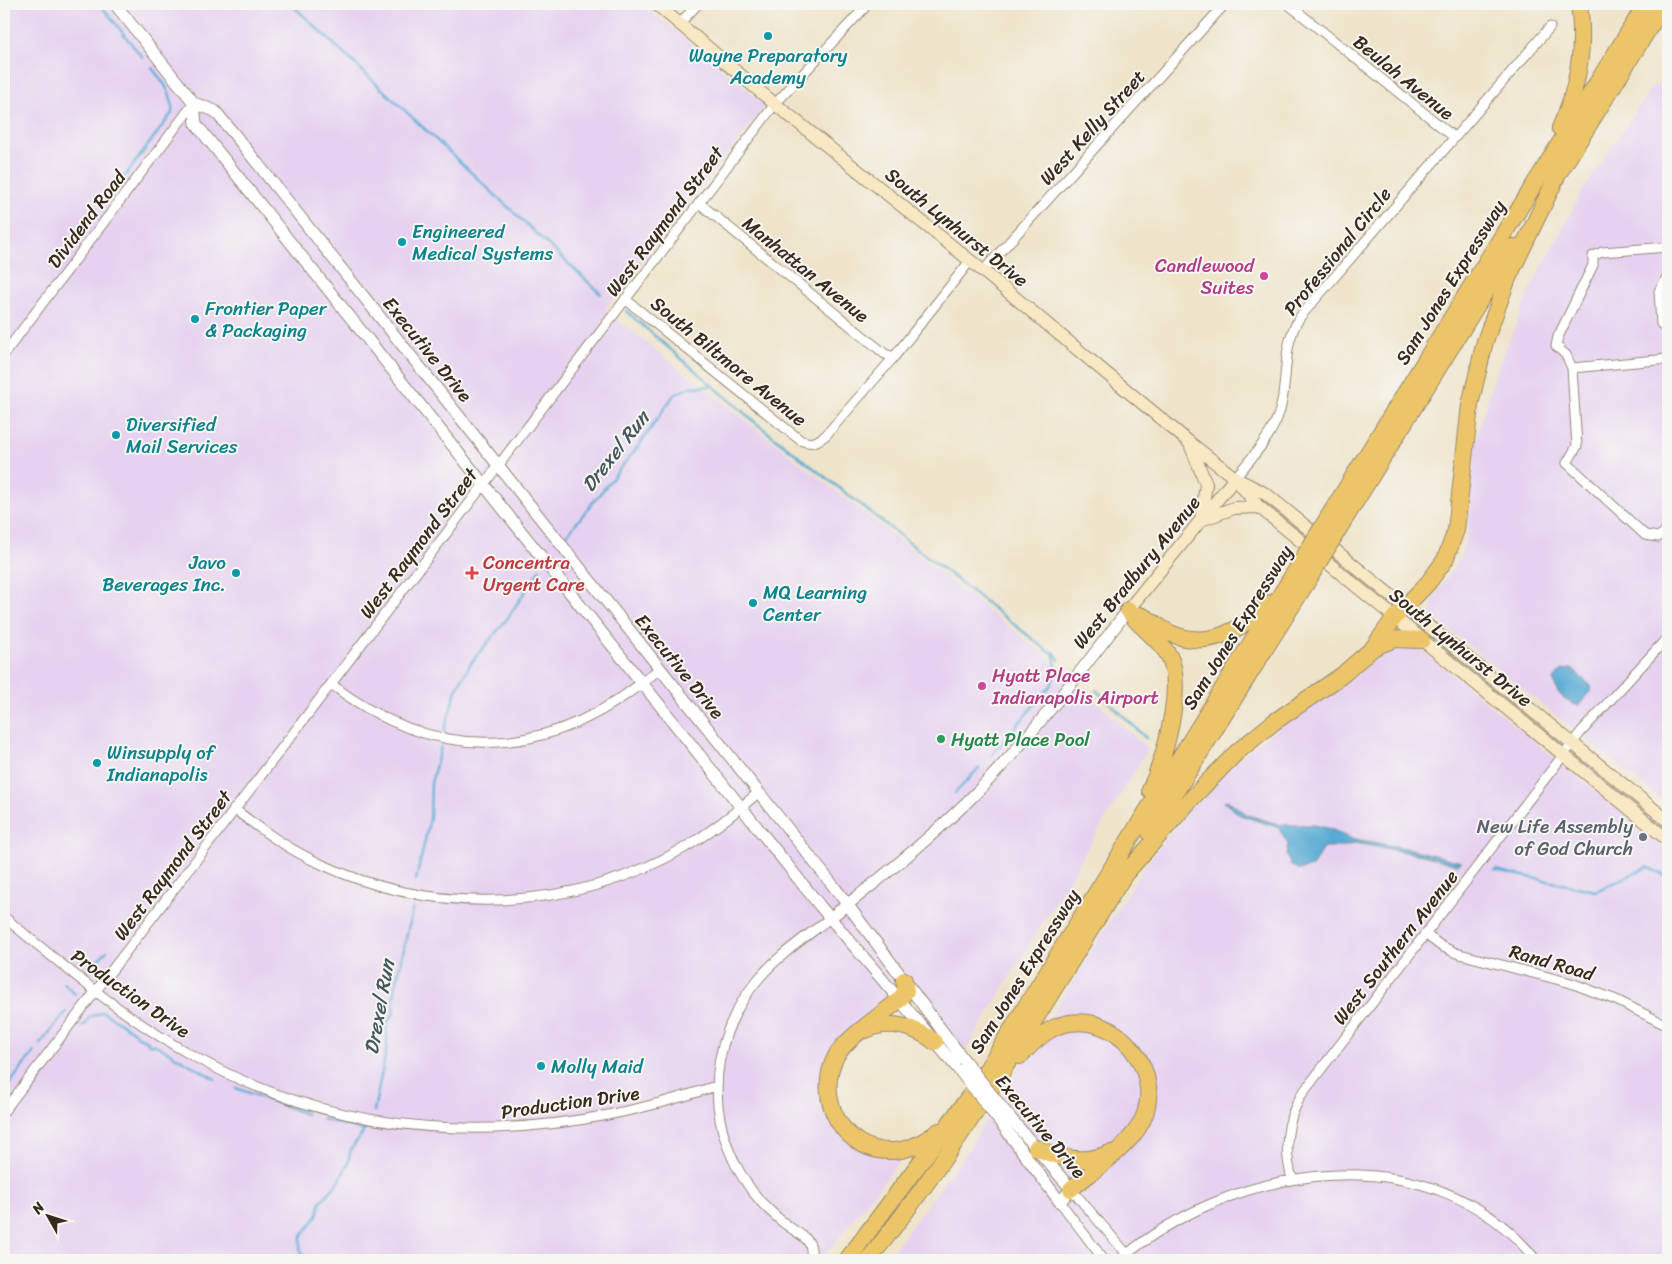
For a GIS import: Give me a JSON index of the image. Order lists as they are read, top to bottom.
{
  "streets": {
    "highway": ["Sam Jones Expressway"],
    "main road": ["South Lynhurst Drive", "West Bradbury Avenue"],
    "street": [
      "Beulah Avenue",
      "West Kelly Street",
      "Dividend Road",
      "West Raymond Street",
      "Professional Circle",
      "Manhattan Avenue",
      "Executive Drive",
      "South Biltmore Avenue",
      "West Southern Avenue",
      "Rand Road",
      "Production Drive"
    ]
  },
  "crossings": [
    ["Beulah Avenue", "Professional Circle"],
    ["West Kelly Street", "South Lynhurst Drive"],
    ["Dividend Road", "Executive Drive"],
    ["West Raymond Street", "South Lynhurst Drive"],
    ["West Raymond Street", "Manhattan Avenue"],
    ["West Raymond Street", "Executive Drive"],
    ["West Raymond Street", "South Biltmore Avenue"],
    ["West Raymond Street", "Production Drive"],
    ["South Lynhurst Drive", "Professional Circle"],
    ["South Lynhurst Drive", "West Bradbury Avenue"],
    ["South Lynhurst Drive", "West Southern Avenue"],
    ["Professional Circle", "West Bradbury Avenue"],
    ["Manhattan Avenue", "South Biltmore Avenue"],
    ["Executive Drive", "West Bradbury Avenue"],
    ["West Southern Avenue", "Rand Road"]
  ],
  "water": ["Drexel Run"],
  "places": {
    "other": [
      "Wayne Preparatory Academy",
      "Engineered Medical Systems",
      "Candlewood Suites",
      "Frontier Paper & Packaging",
      "Diversified Mail Services",
      "Javo Beverages Inc.",
      "MQ Learning Center",
      "Hyatt Place Indianapolis Airport",
      "Hyatt Place Pool",
      "Winsupply of Indianapolis",
      "New Life Assembly of God Church",
      "Molly Maid"
    ],
    "health": ["Concentra Urgent Care"]
  },
  "north": "top left"
}
